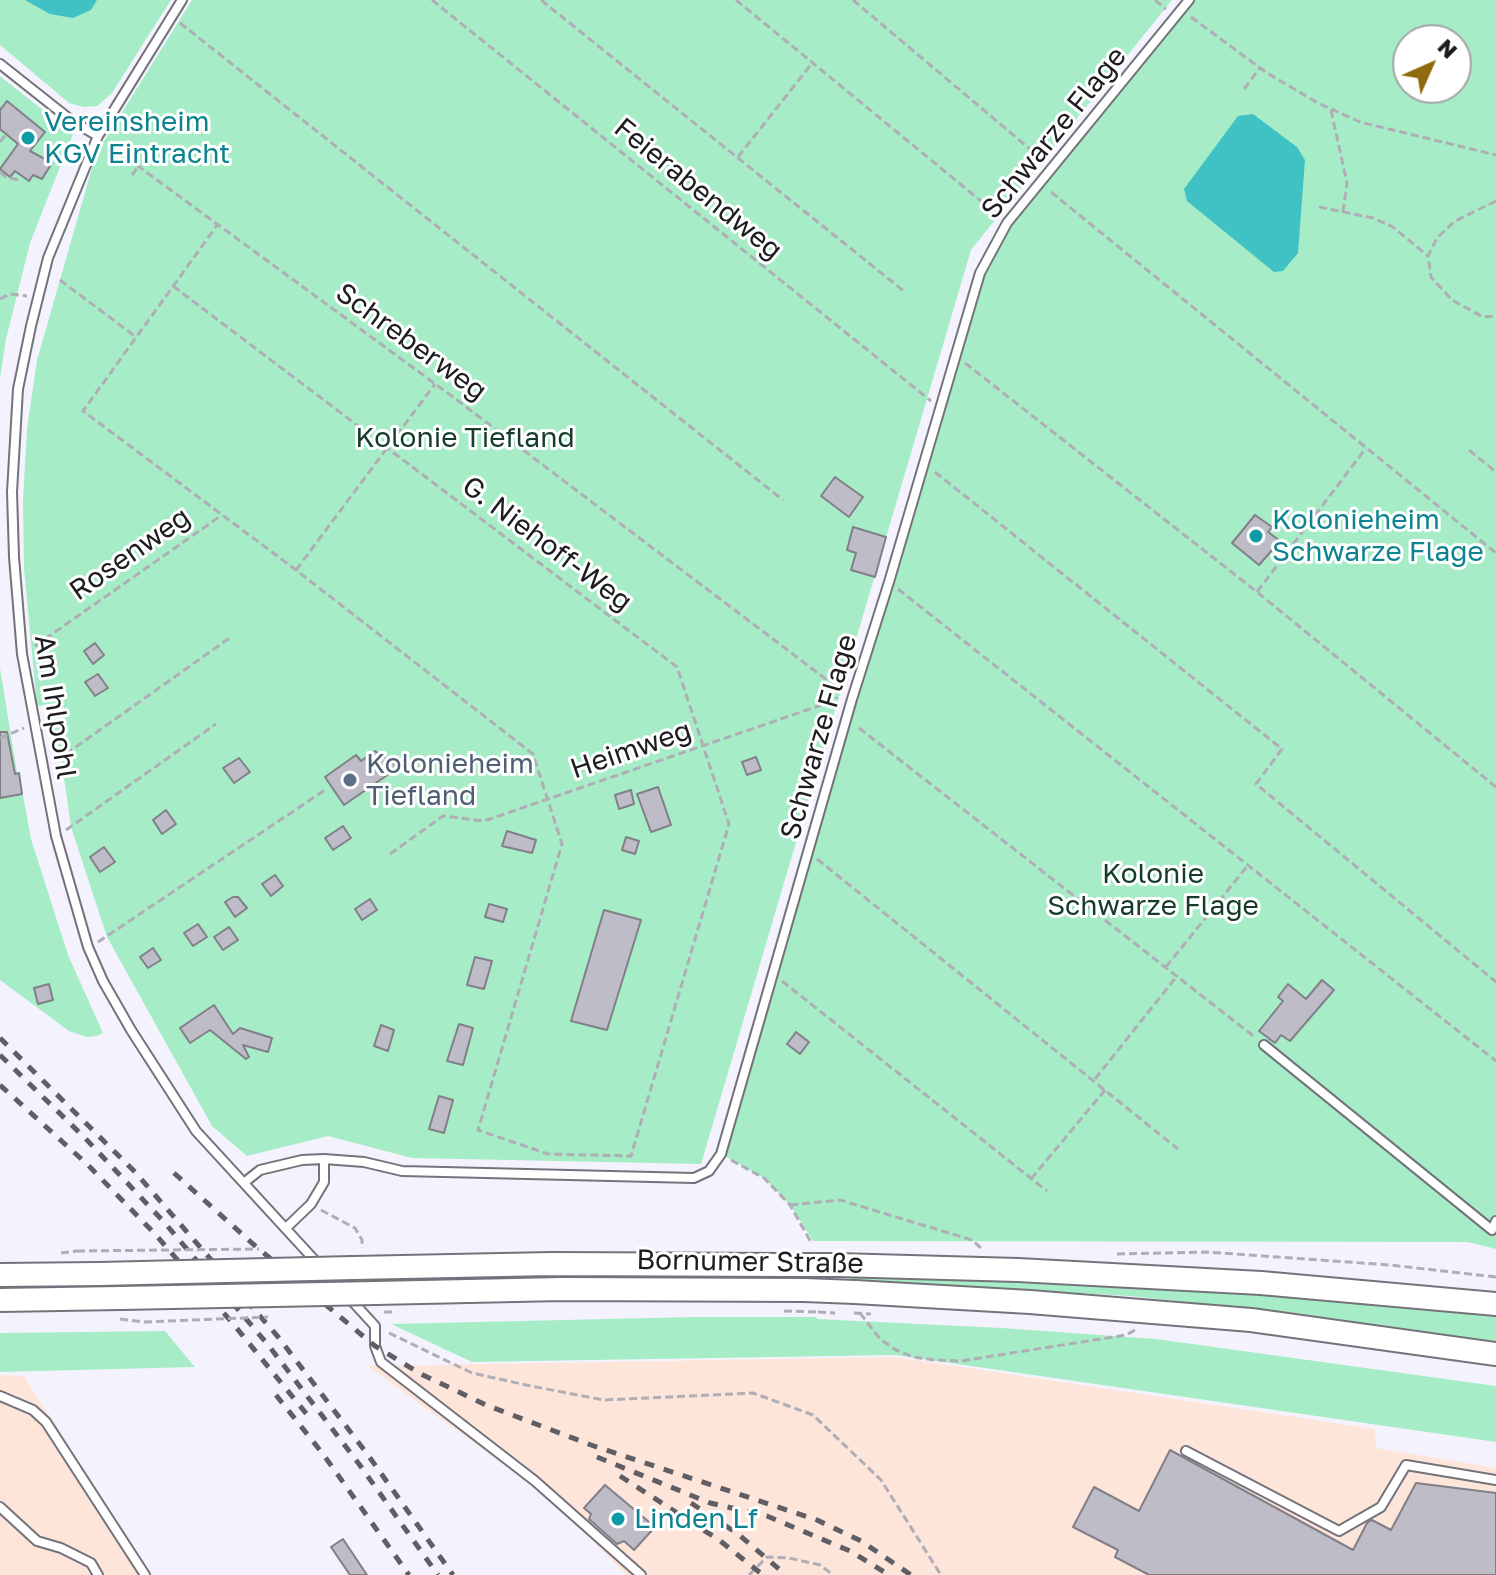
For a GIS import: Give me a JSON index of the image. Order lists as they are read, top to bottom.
{
  "streets": {
    "main road": ["Bornumer Straße"],
    "lane": ["Schwarze Flage", "Am Ihlpohl"],
    "path": [
      "Feierabendweg",
      "Schreberweg",
      "G. Niehoff-Weg",
      "Rosenweg",
      "Heimweg"
    ]
  },
  "crossings": [
    ["Schwarze Flage", "Feierabendweg"],
    ["Schwarze Flage", "Schreberweg"],
    ["Schreberweg", "Am Ihlpohl"],
    ["Schreberweg", "Heimweg"],
    ["G. Niehoff-Weg", "Heimweg"],
    ["Rosenweg", "Am Ihlpohl"]
  ],
  "parks": ["Kolonie Tiefland", "Kolonie Schwarze Flage"],
  "places": [
    "Vereinsheim KGV Eintracht",
    "Kolonieheim Schwarze Flage",
    "Kolonieheim Tiefland",
    "Linden Lf"
  ],
  "north": "top right"
}
